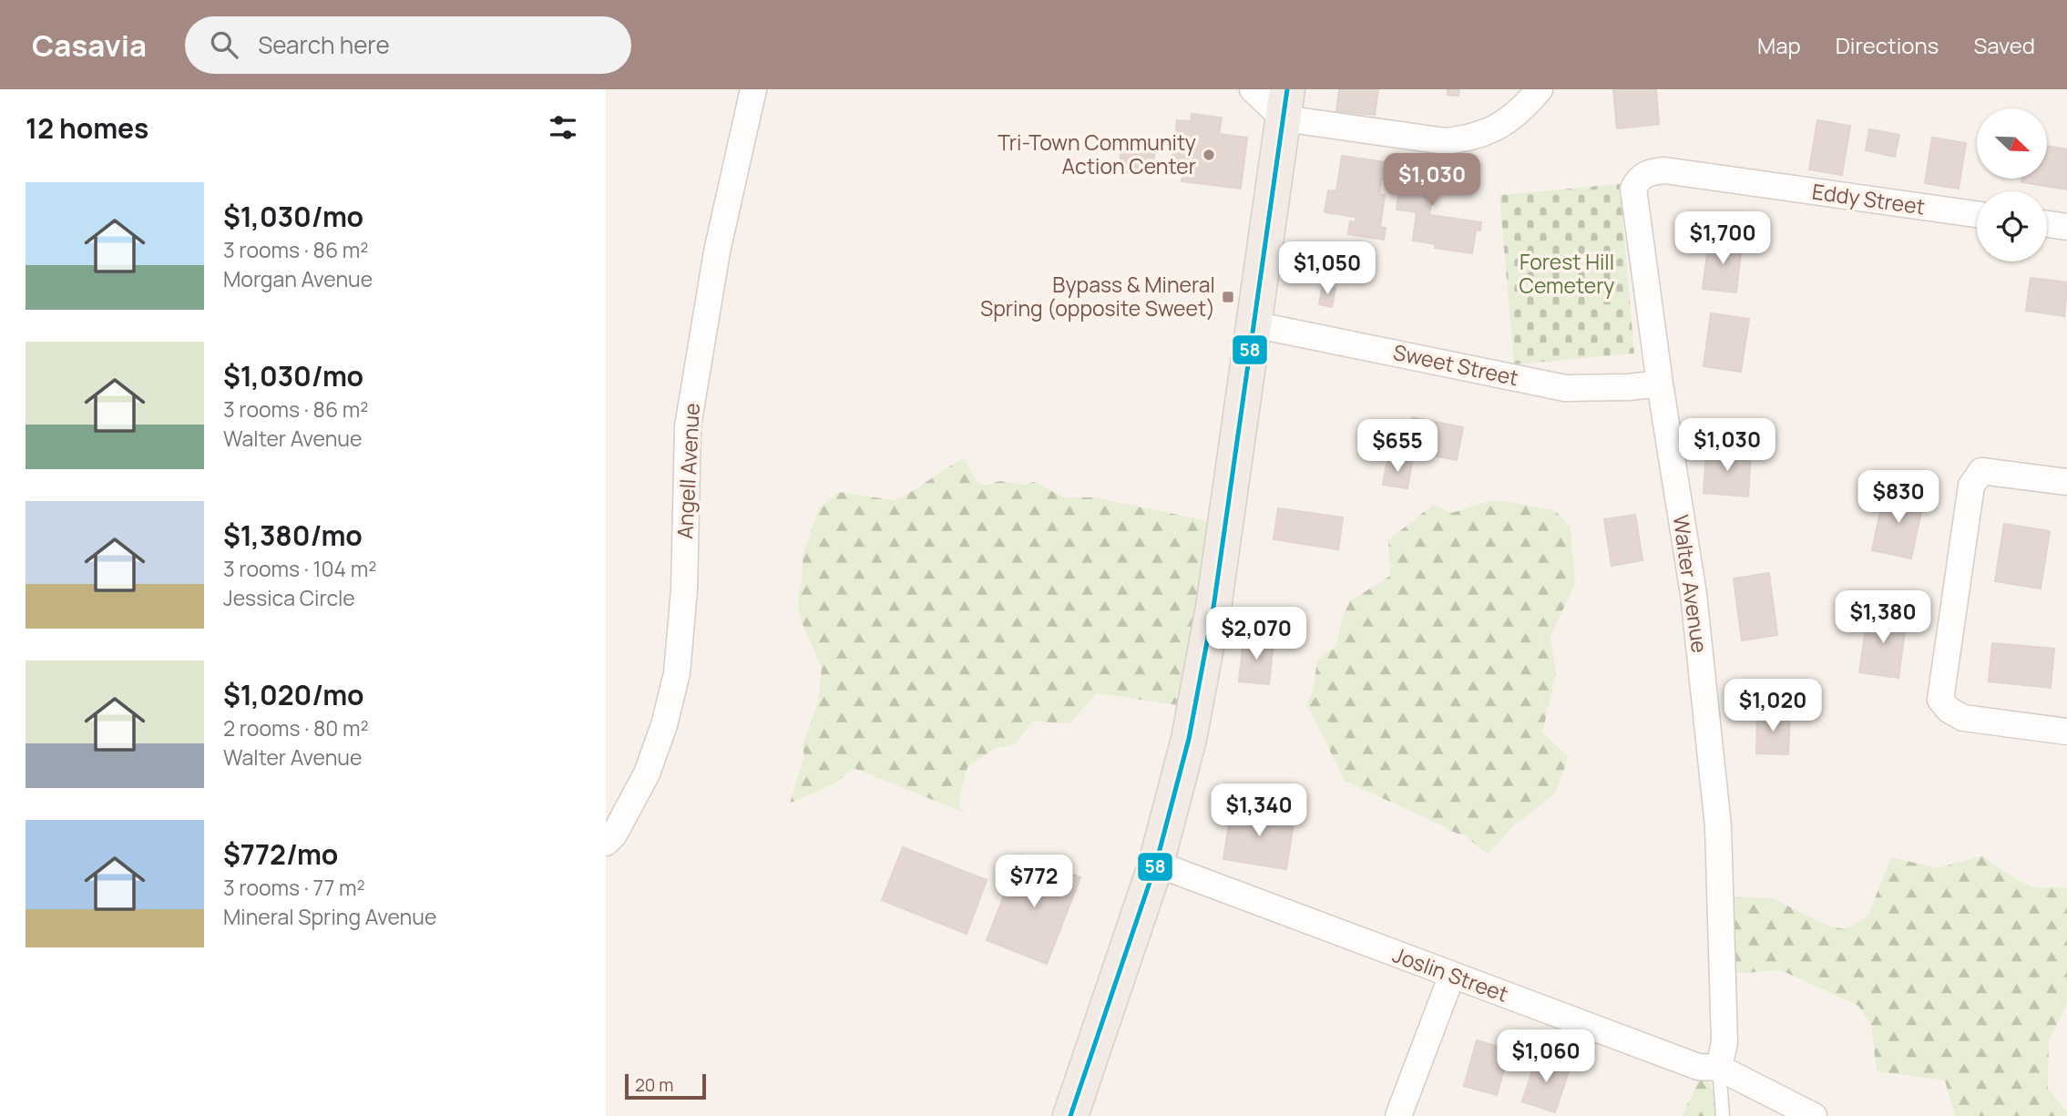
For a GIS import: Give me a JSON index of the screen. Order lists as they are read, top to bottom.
{
  "streets": {
    "street": [
      "Eddy Street",
      "Sweet Street",
      "Angell Avenue",
      "Walter Avenue",
      "Joslin Street"
    ]
  },
  "crossings": [
    ["Eddy Street", "Walter Avenue"],
    ["Sweet Street", "Walter Avenue"],
    ["Walter Avenue", "Joslin Street"]
  ],
  "parks": ["Forest Hill Cemetery"],
  "places": {
    "other": ["Tri-Town Community Action Center"],
    "transit": ["Bypass & Mineral Spring (opposite Sweet)"]
  },
  "lines": ["transit line 58"],
  "scale_bar": "20 m",
  "north": "bottom right",
  "page": {
    "header": "Casavia",
    "search": "Search here",
    "nav": ["Map", "Directions", "Saved"],
    "heading": "12 homes",
    "price": [
      "$1,030",
      "$1,700",
      "$1,050",
      "$1,030",
      "$655",
      "$830",
      "$1,380",
      "$2,070",
      "$1,020",
      "$1,340",
      "$772",
      "$1,060"
    ],
    "list": [
      {
        "name": "$1,030/mo",
        "note": "3 rooms · 86 m² · Morgan Avenue"
      },
      {
        "name": "$1,030/mo",
        "note": "3 rooms · 86 m² · Walter Avenue"
      },
      {
        "name": "$1,380/mo",
        "note": "3 rooms · 104 m² · Jessica Circle"
      },
      {
        "name": "$1,020/mo",
        "note": "2 rooms · 80 m² · Walter Avenue"
      },
      {
        "name": "$772/mo",
        "note": "3 rooms · 77 m² · Mineral Spring Avenue"
      }
    ],
    "scale": "20 m"
  }
}
